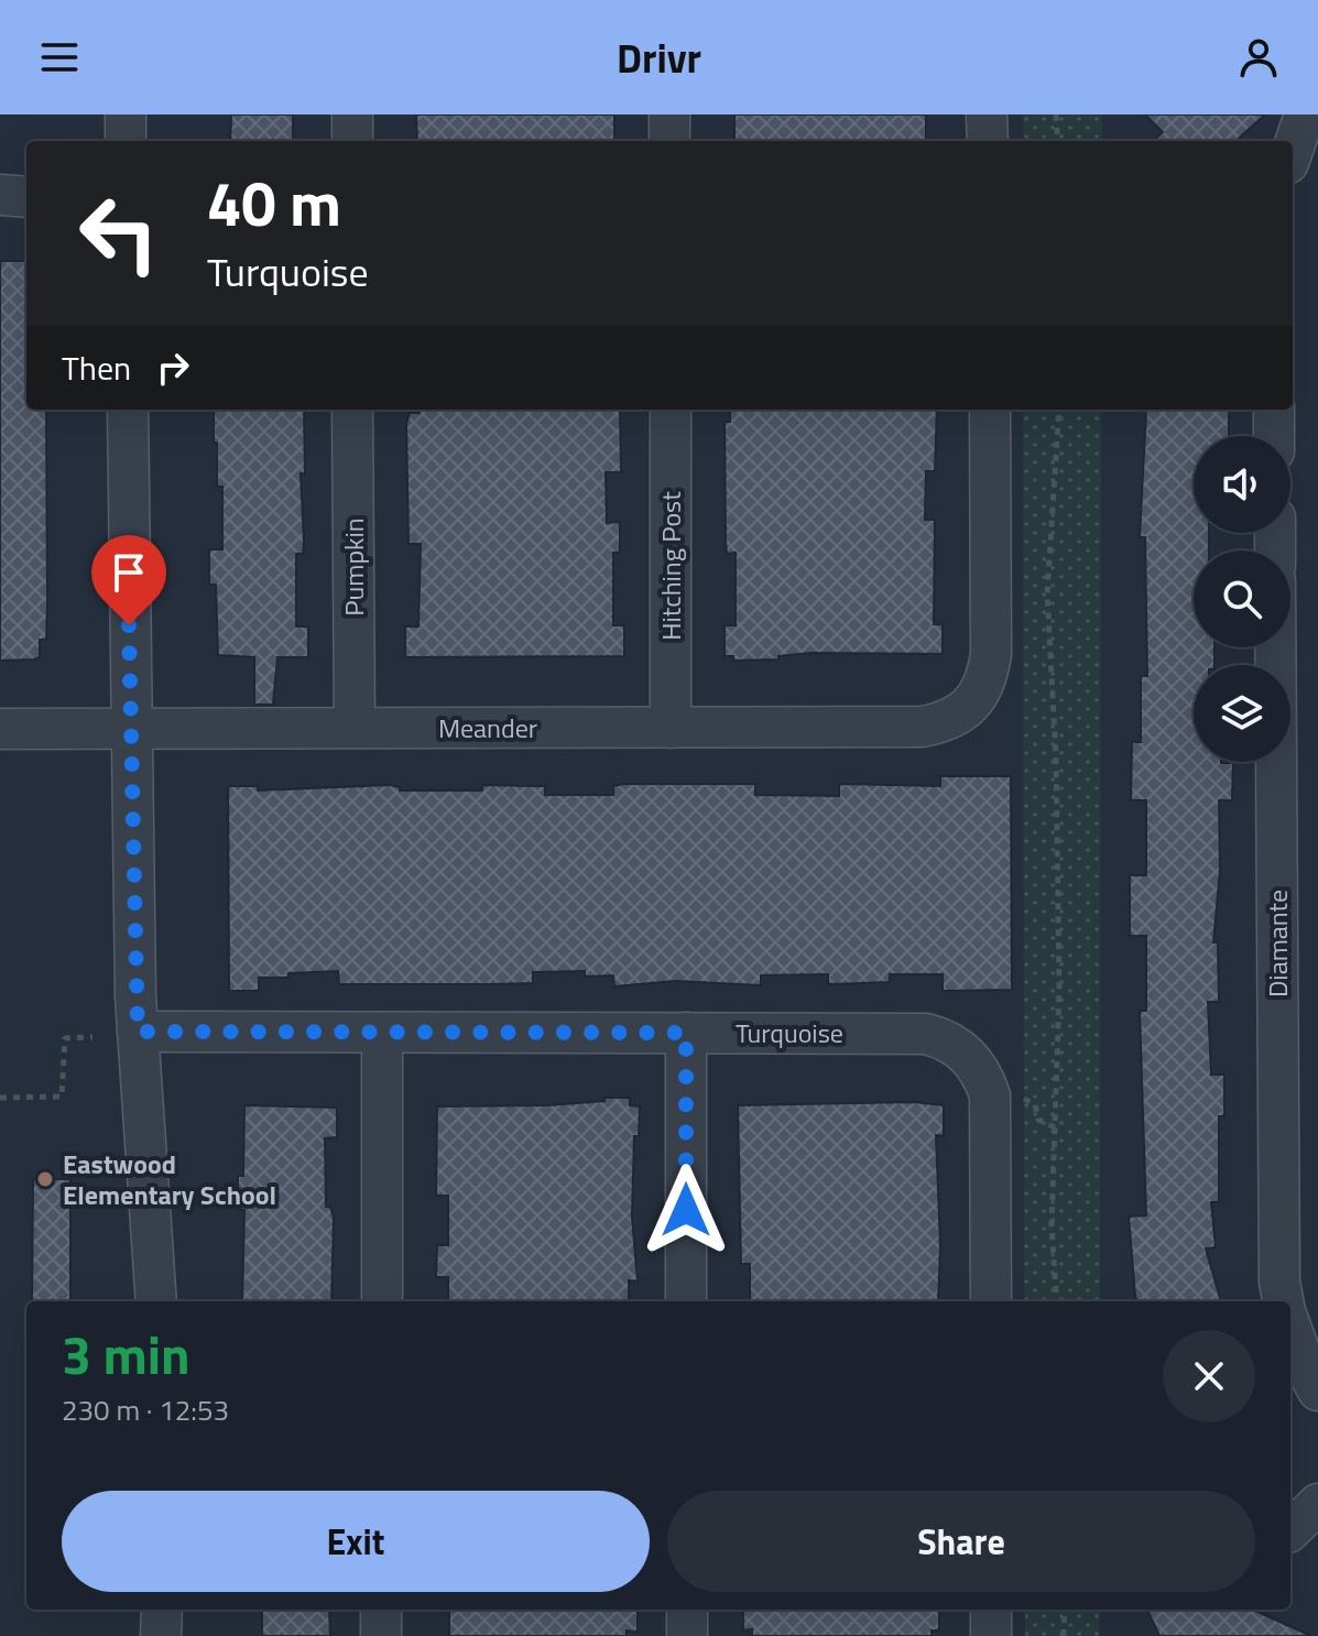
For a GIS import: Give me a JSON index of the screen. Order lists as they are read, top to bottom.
{
  "streets": {
    "street": [
      "Hitching Post",
      "Pumpkin",
      "Meander",
      "Diamante",
      "Turquoise"
    ]
  },
  "crossings": [
    ["Hitching Post", "Meander"],
    ["Pumpkin", "Meander"]
  ],
  "places": ["Eastwood Elementary School"],
  "page": {
    "header": "Drivr",
    "turn": ["40 m", "Turquoise"],
    "then": "Then",
    "heading": ["3 min", "230 m · 12:53"],
    "buttons": ["Exit", "Share"]
  }
}
